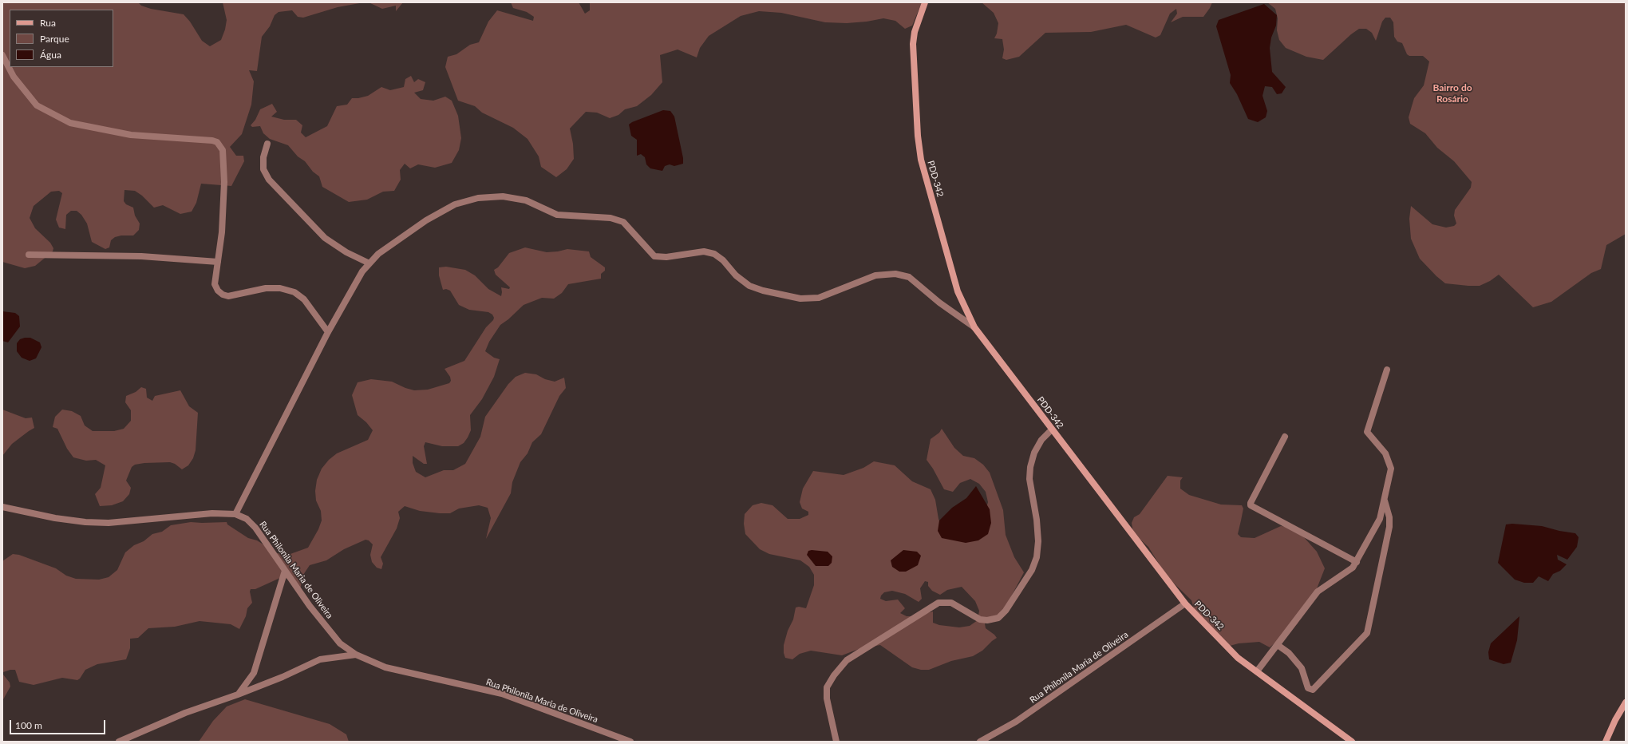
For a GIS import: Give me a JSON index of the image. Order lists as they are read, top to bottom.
{
  "streets": {
    "street": ["PDD-342", "Rua Philonila Maria de Oliveira"]
  },
  "crossings": [
    ["PDD-342", "Rua Philonila Maria de Oliveira"]
  ],
  "districts": ["Bairro do Rosário"],
  "legend": ["Rua", "Parque", "Água"],
  "scale_bar": "100 m"
}
